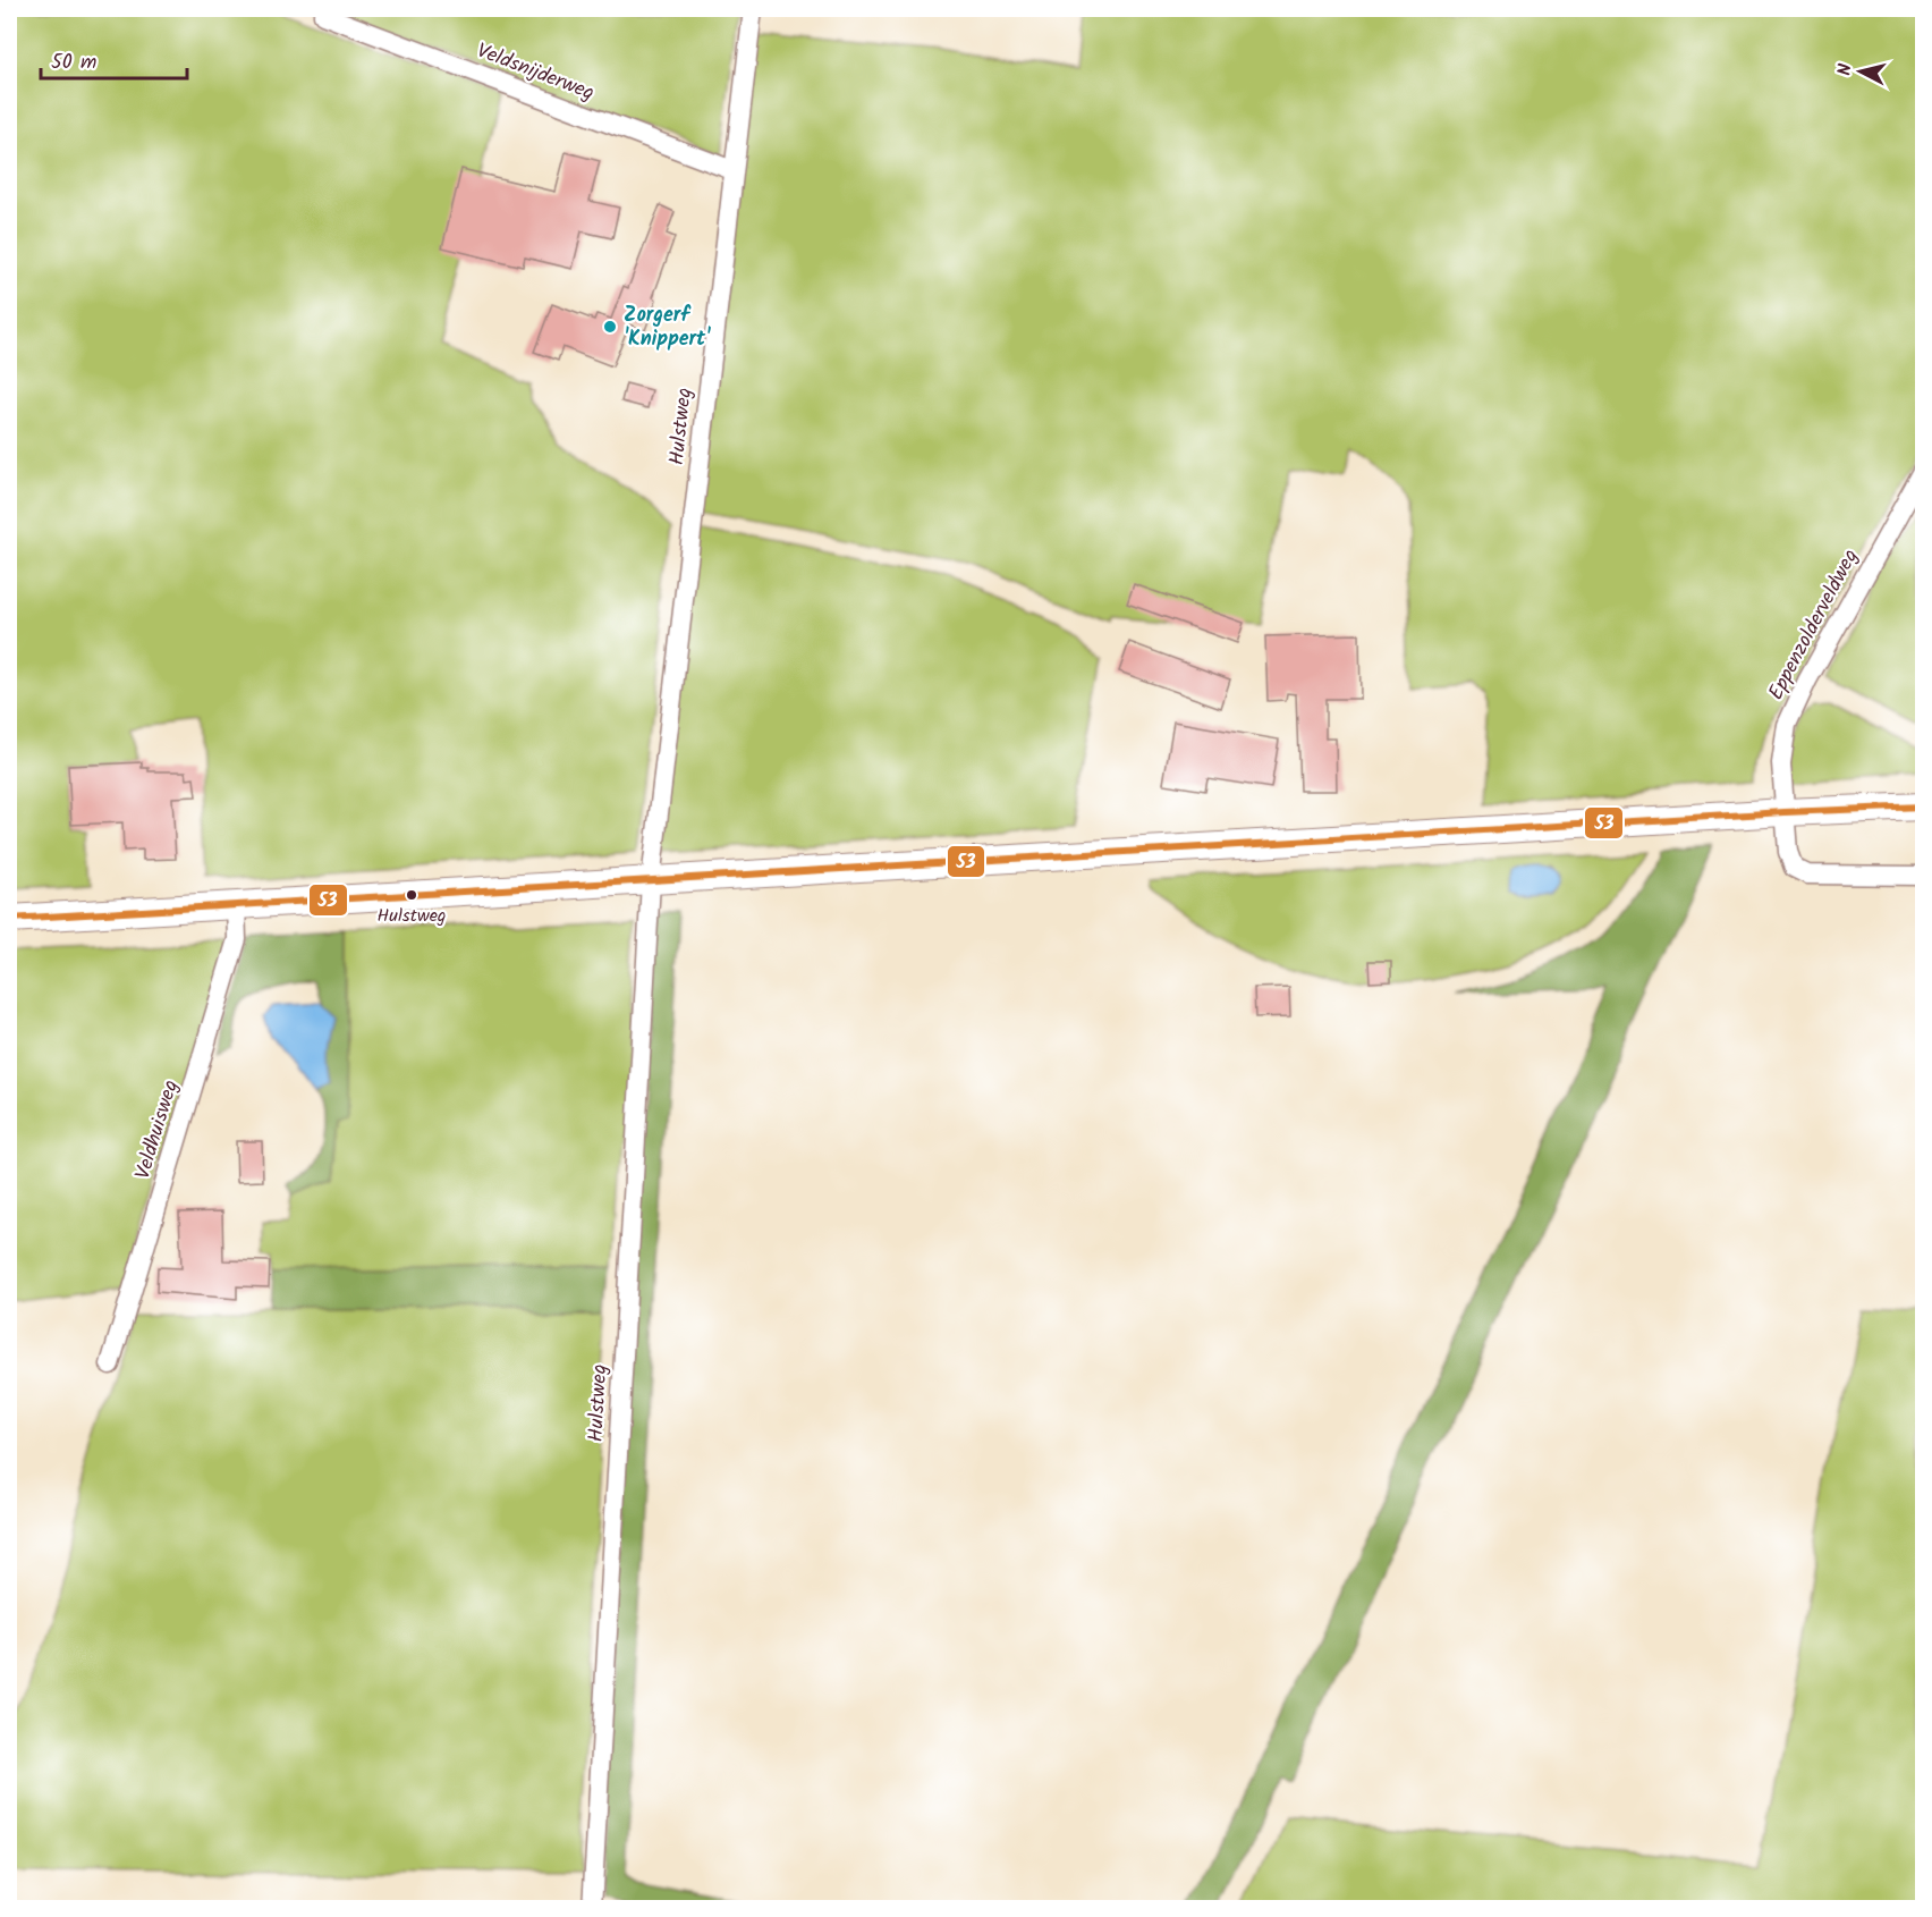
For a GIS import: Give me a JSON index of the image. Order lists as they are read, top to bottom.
{
  "streets": {
    "street": [
      "Veldsnijderweg",
      "Hulstweg",
      "Eppenzolderveldweg",
      "Veldhuisweg"
    ]
  },
  "crossings": [
    ["Veldsnijderweg", "Hulstweg"]
  ],
  "places": ["Zorgerf 'Knippert'", "Hulstweg"],
  "lines": ["transit line 53"],
  "scale_bar": "50 m",
  "north": "left"
}
